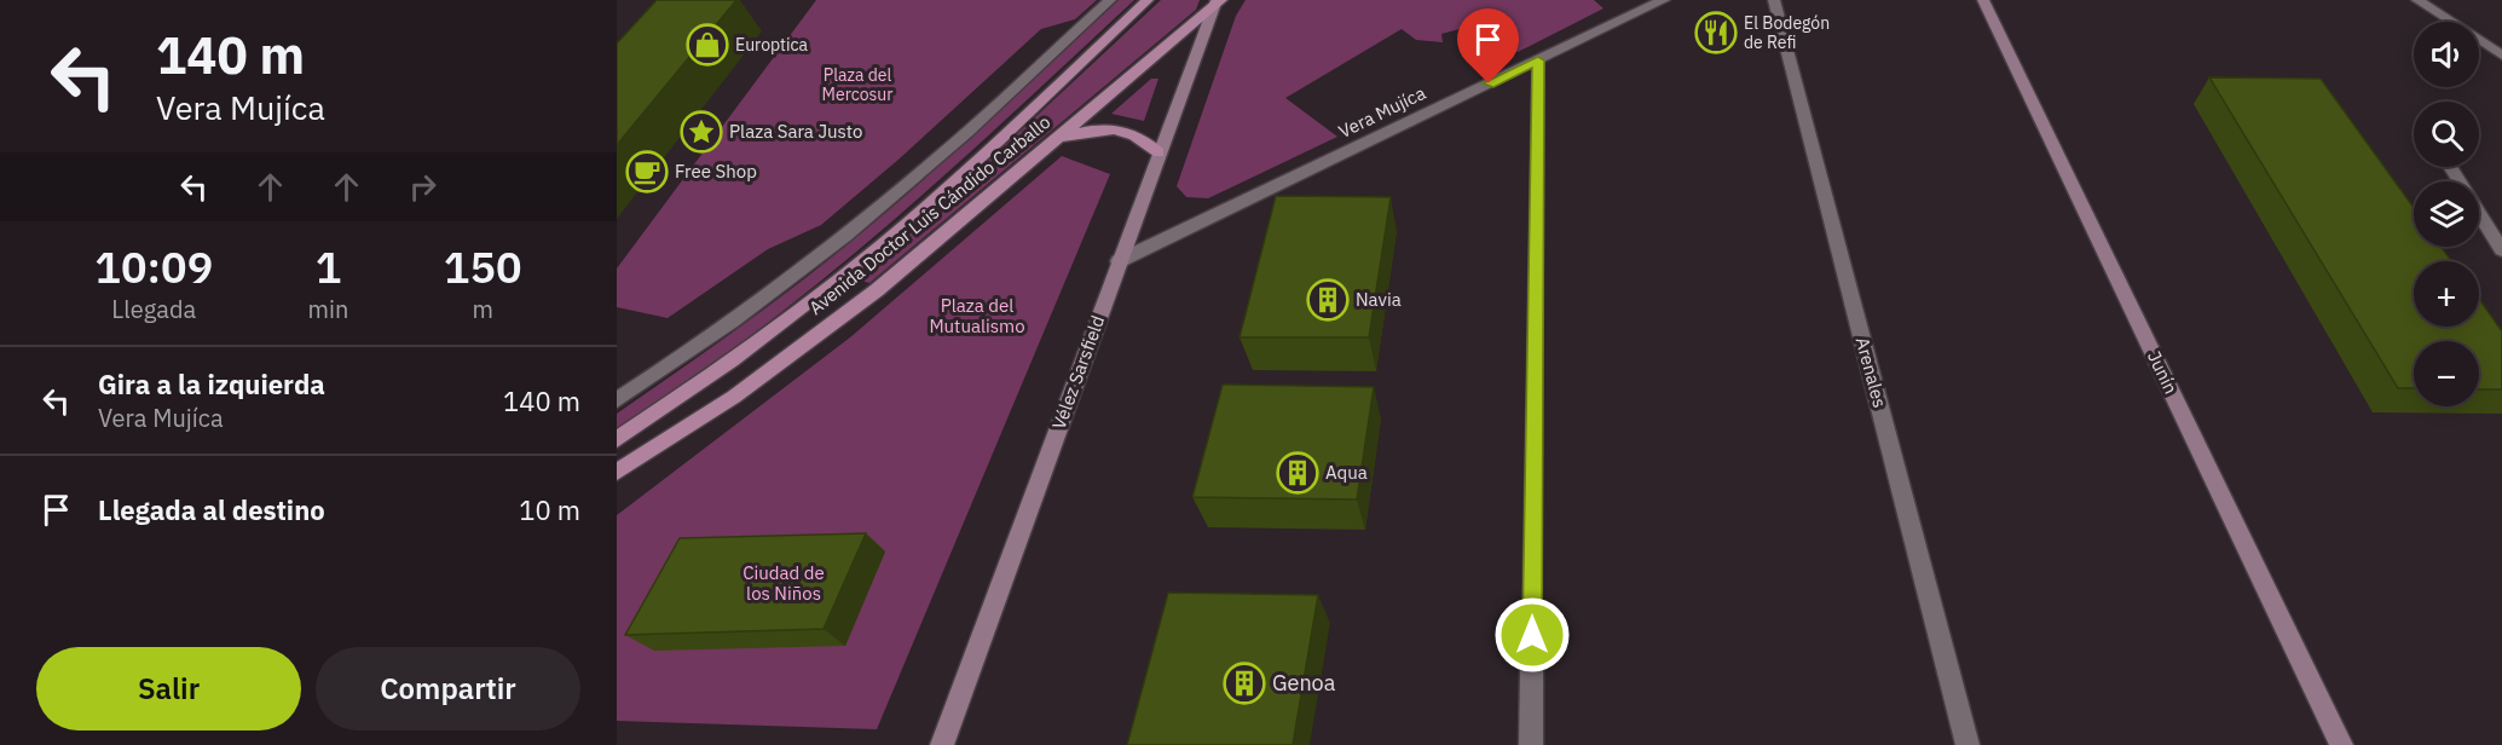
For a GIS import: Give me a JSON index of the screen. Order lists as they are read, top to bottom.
{
  "streets": {
    "main road": ["Avenida Doctor Luis Cándido Carballo", "Vélez Sarsfield", "Junín"],
    "street": ["Vera Mujíca", "Arenales"]
  },
  "crossings": [
    ["Vera Mujíca", "Vélez Sarsfield"],
    ["Avenida Doctor Luis Cándido Carballo", "Vélez Sarsfield"]
  ],
  "parks": ["Plaza del Mercosur", "Plaza del Mutualismo", "Ciudad de los Niños"],
  "places": {
    "restaurant": ["El Bodegón de Refi"],
    "shop": ["Europtica"],
    "place": ["Plaza Sara Justo"],
    "cafe": ["Free Shop"],
    "building": ["Navia", "Aqua", "Genoa"]
  },
  "page": {
    "turn": ["140 m", "Vera Mujíca"],
    "map_buttons": ["+", "−"],
    "eta": [
      "10:09",
      "Llegada",
      "1",
      "min",
      "150",
      "m"
    ],
    "list": [
      {
        "name": "Gira a la izquierda",
        "note": "Vera Mujíca",
        "value": "140 m"
      },
      {
        "name": "Llegada al destino",
        "value": "10 m"
      }
    ],
    "buttons": ["Salir", "Compartir"]
  }
}
